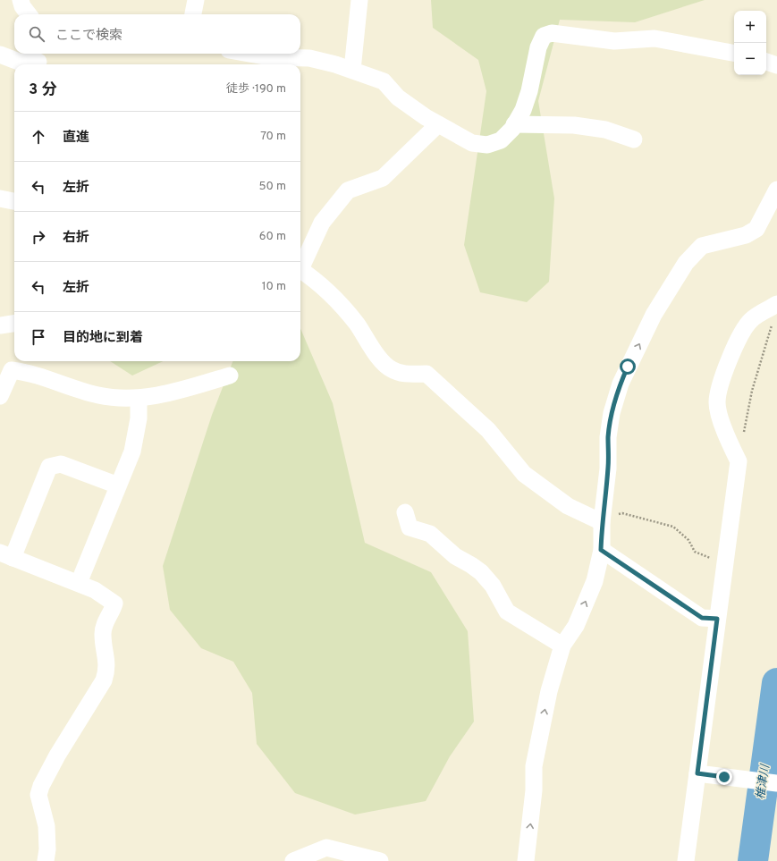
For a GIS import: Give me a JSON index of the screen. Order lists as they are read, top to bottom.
{
  "water": ["椎津川"],
  "page": {
    "map_buttons": ["+", "−"],
    "search": "ここで検索",
    "heading": ["3 分", "徒歩 · 190 m"],
    "list": [
      ["直進", "70 m"],
      ["左折", "50 m"],
      ["右折", "60 m"],
      ["左折", "10 m"],
      "目的地に到着"
    ]
  }
}
